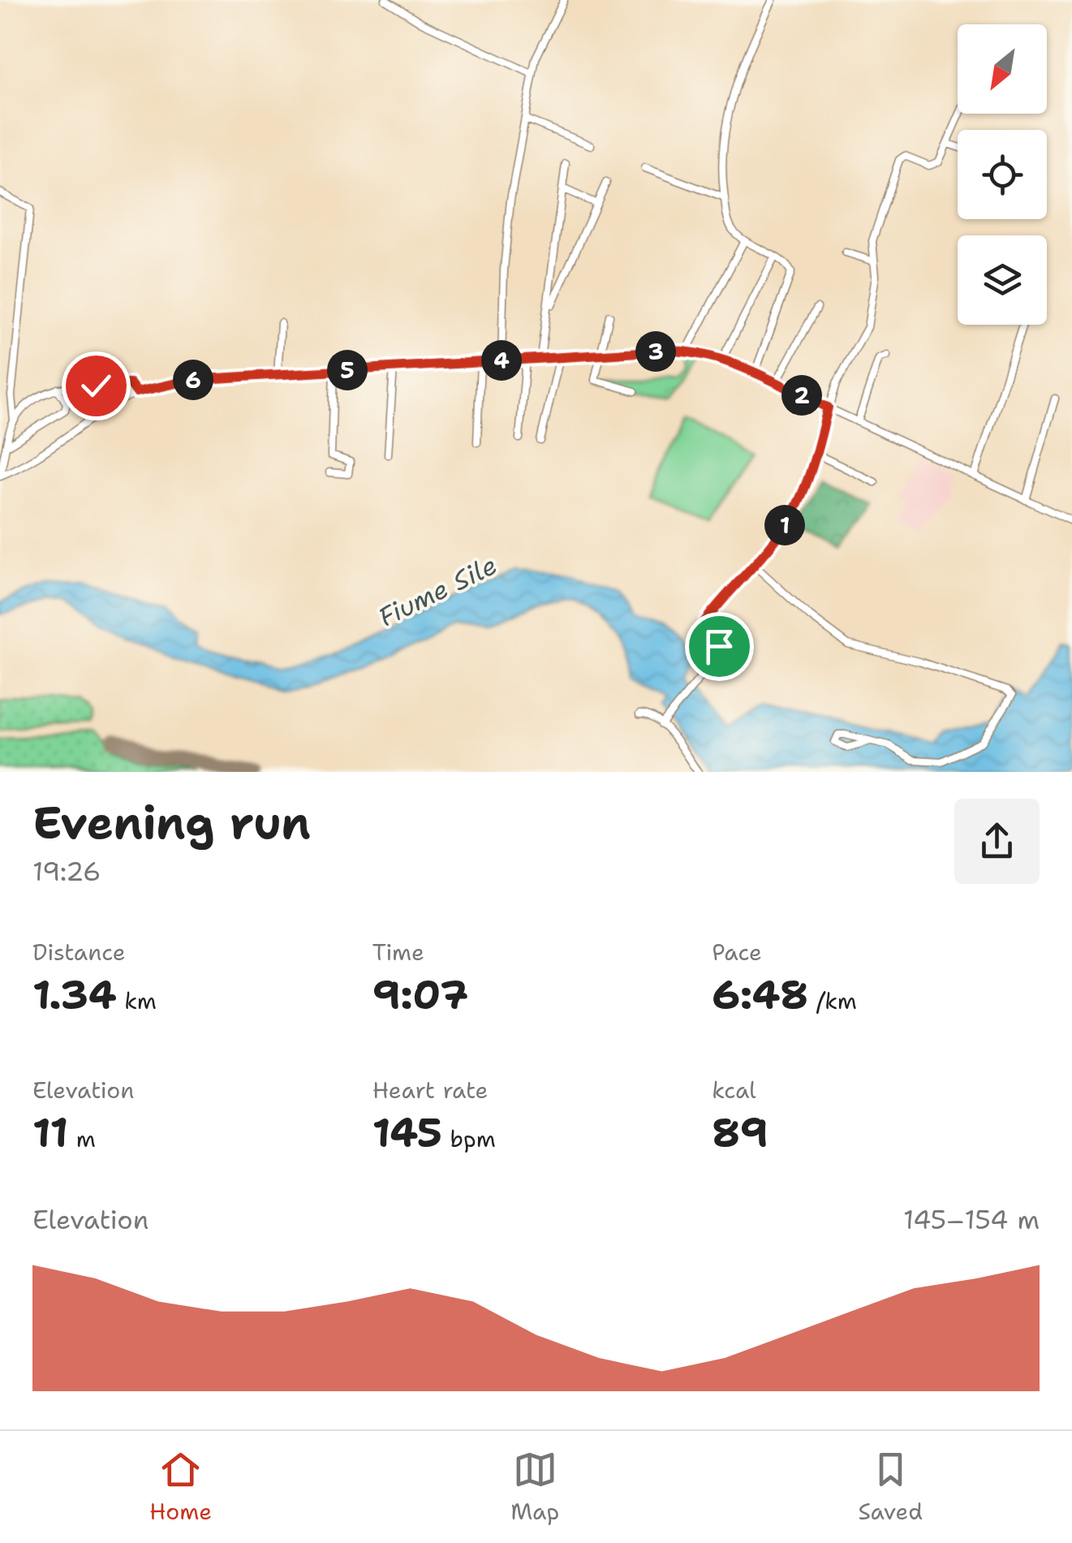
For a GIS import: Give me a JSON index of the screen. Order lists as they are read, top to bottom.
{
  "water": ["Fiume Sile"],
  "north": "bottom left",
  "page": {
    "pins": [
      "3",
      "4",
      "5",
      "6",
      "2",
      "1"
    ],
    "heading": ["Evening run", "19:26"],
    "stats": [
      ["Distance", "1.34 km"],
      ["Time", "9:07"],
      ["Pace", "6:48 /km"],
      ["Elevation", "11 m"],
      ["Heart rate", "145 bpm"],
      ["kcal", "89"]
    ],
    "chart": ["Elevation", "145–154 m"],
    "tabs": ["Home", "Map", "Saved"]
  }
}
